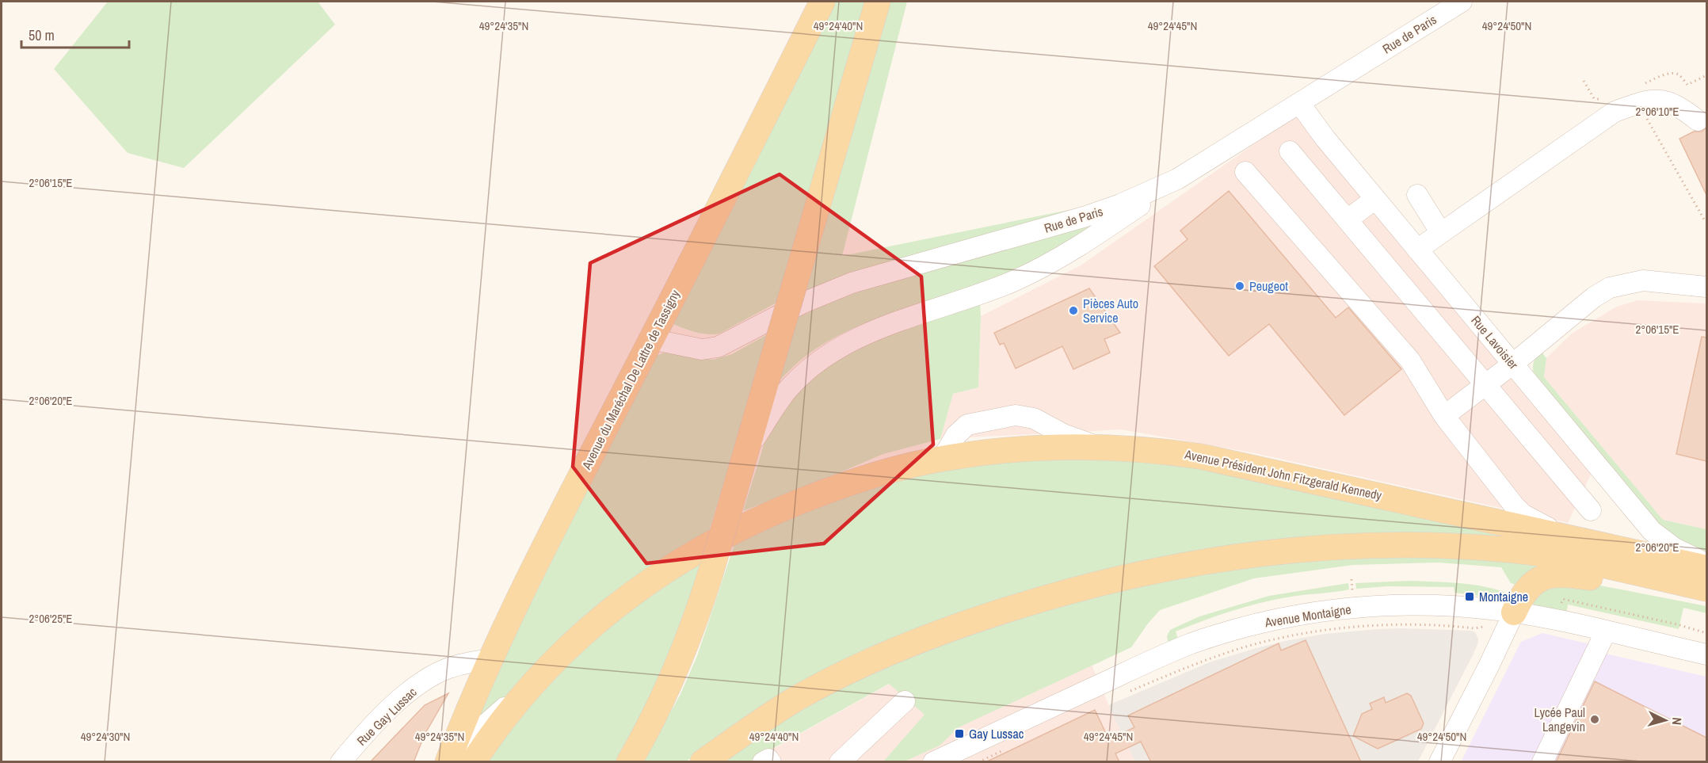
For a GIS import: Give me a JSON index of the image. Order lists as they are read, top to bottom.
{
  "streets": {
    "main road": ["Avenue du Maréchal De Lattre de Tassigny", "Avenue Président John Fitzgerald Kennedy"],
    "street": [
      "Rue de Paris",
      "Rue Lavoisier",
      "Avenue Montaigne",
      "Rue Gay Lussac"
    ]
  },
  "crossings": [
    ["Rue de Paris", "Rue Lavoisier"],
    ["Rue de Paris", "Avenue du Maréchal De Lattre de Tassigny"],
    ["Avenue du Maréchal De Lattre de Tassigny", "Avenue Président John Fitzgerald Kennedy"],
    ["Avenue du Maréchal De Lattre de Tassigny", "Rue Gay Lussac"]
  ],
  "places": {
    "other": ["Peugeot", "Pièces Auto Service", "Lycée Paul Langevin"],
    "transit": ["Montaigne", "Gay Lussac"]
  },
  "scale_bar": "50 m",
  "north": "right",
  "coordinates": [
    "49°24'35\"N",
    "49°24'40\"N",
    "49°24'45\"N",
    "49°24'50\"N",
    "2°06'10\"E",
    "2°06'15\"E",
    "2°06'20\"E",
    "2°06'25\"E",
    "49°24'30\"N"
  ]
}
